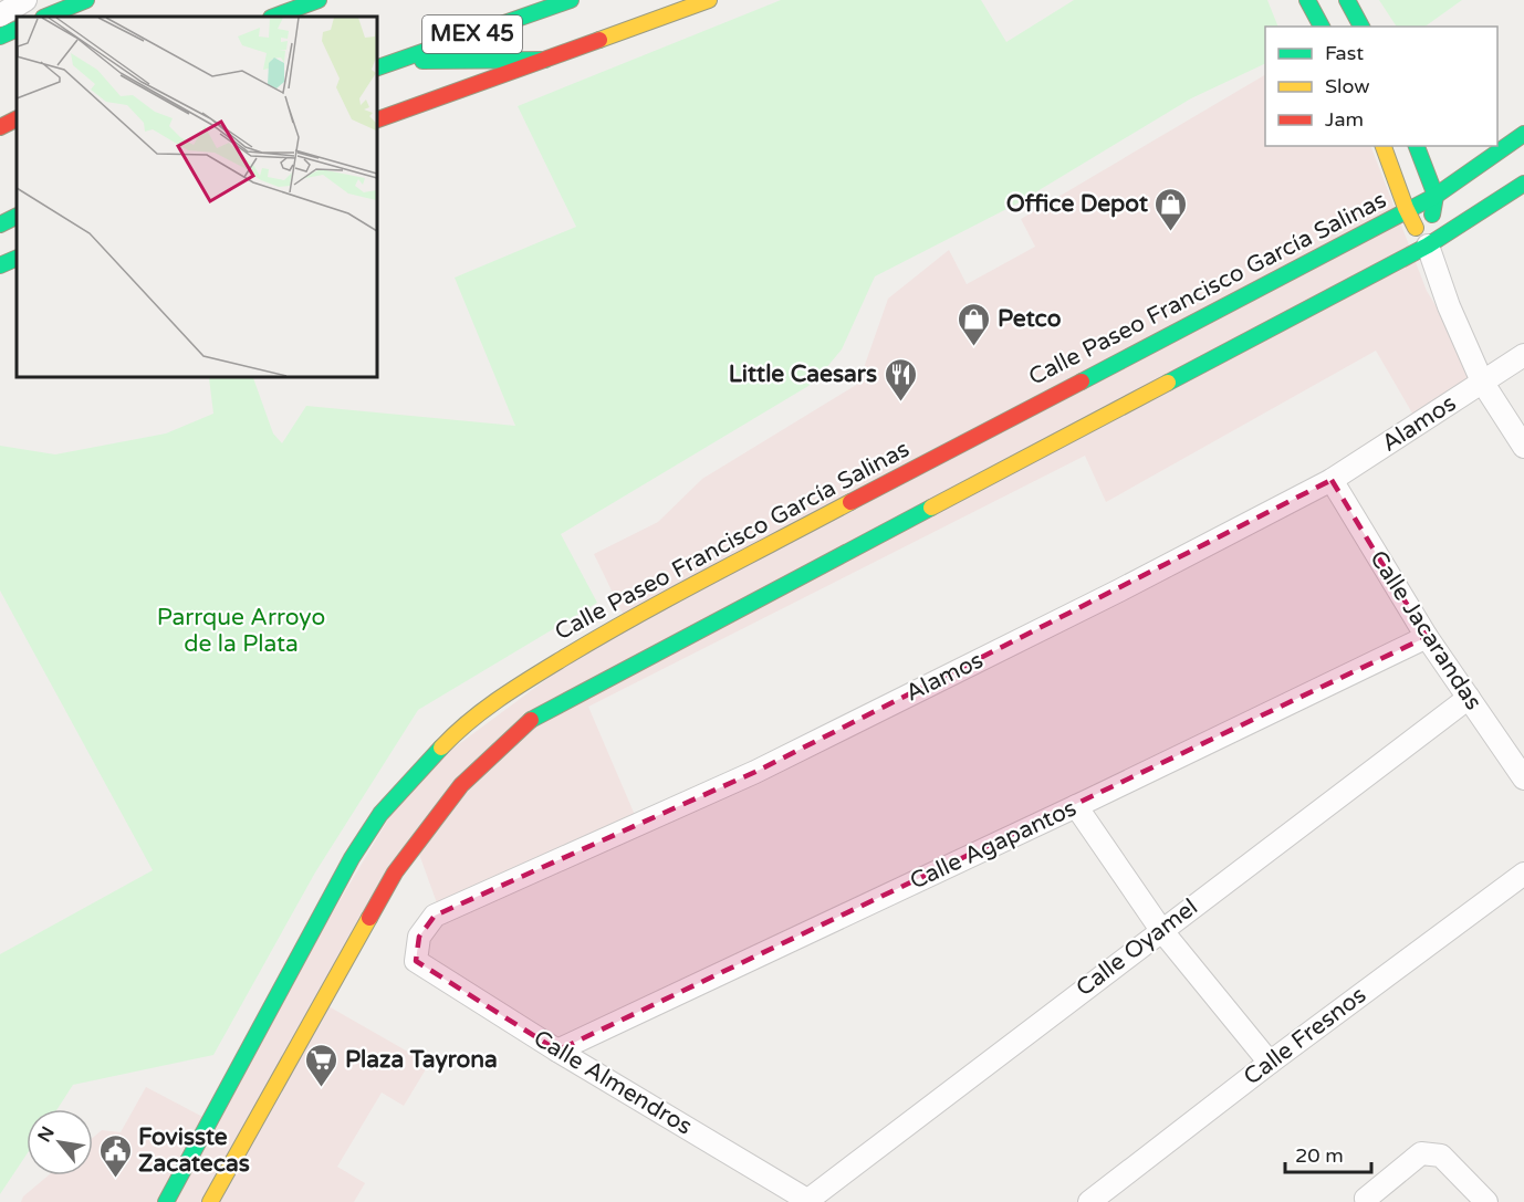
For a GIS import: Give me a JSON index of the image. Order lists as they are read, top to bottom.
{
  "streets": {
    "main road": ["MEX 45", "Calle Paseo Francisco García Salinas"],
    "street": [
      "Alamos",
      "Calle Jacarandas",
      "Calle Agapantos",
      "Calle Oyamel",
      "Calle Fresnos",
      "Calle Almendros"
    ]
  },
  "crossings": [
    ["Alamos", "Calle Jacarandas"],
    ["Alamos", "Calle Almendros"],
    ["Calle Jacarandas", "Calle Agapantos"],
    ["Calle Jacarandas", "Calle Oyamel"],
    ["Calle Agapantos", "Calle Almendros"],
    ["Calle Oyamel", "Calle Almendros"]
  ],
  "parks": ["Parrque Arroyo de la Plata"],
  "places": {
    "shop": ["Office Depot", "Petco"],
    "restaurant": ["Little Caesars"],
    "supermarket": ["Plaza Tayrona"],
    "public building": ["Fovisste Zacatecas"]
  },
  "legend": ["Fast", "Slow", "Jam"],
  "scale_bar": "20 m",
  "north": "top left"
}
